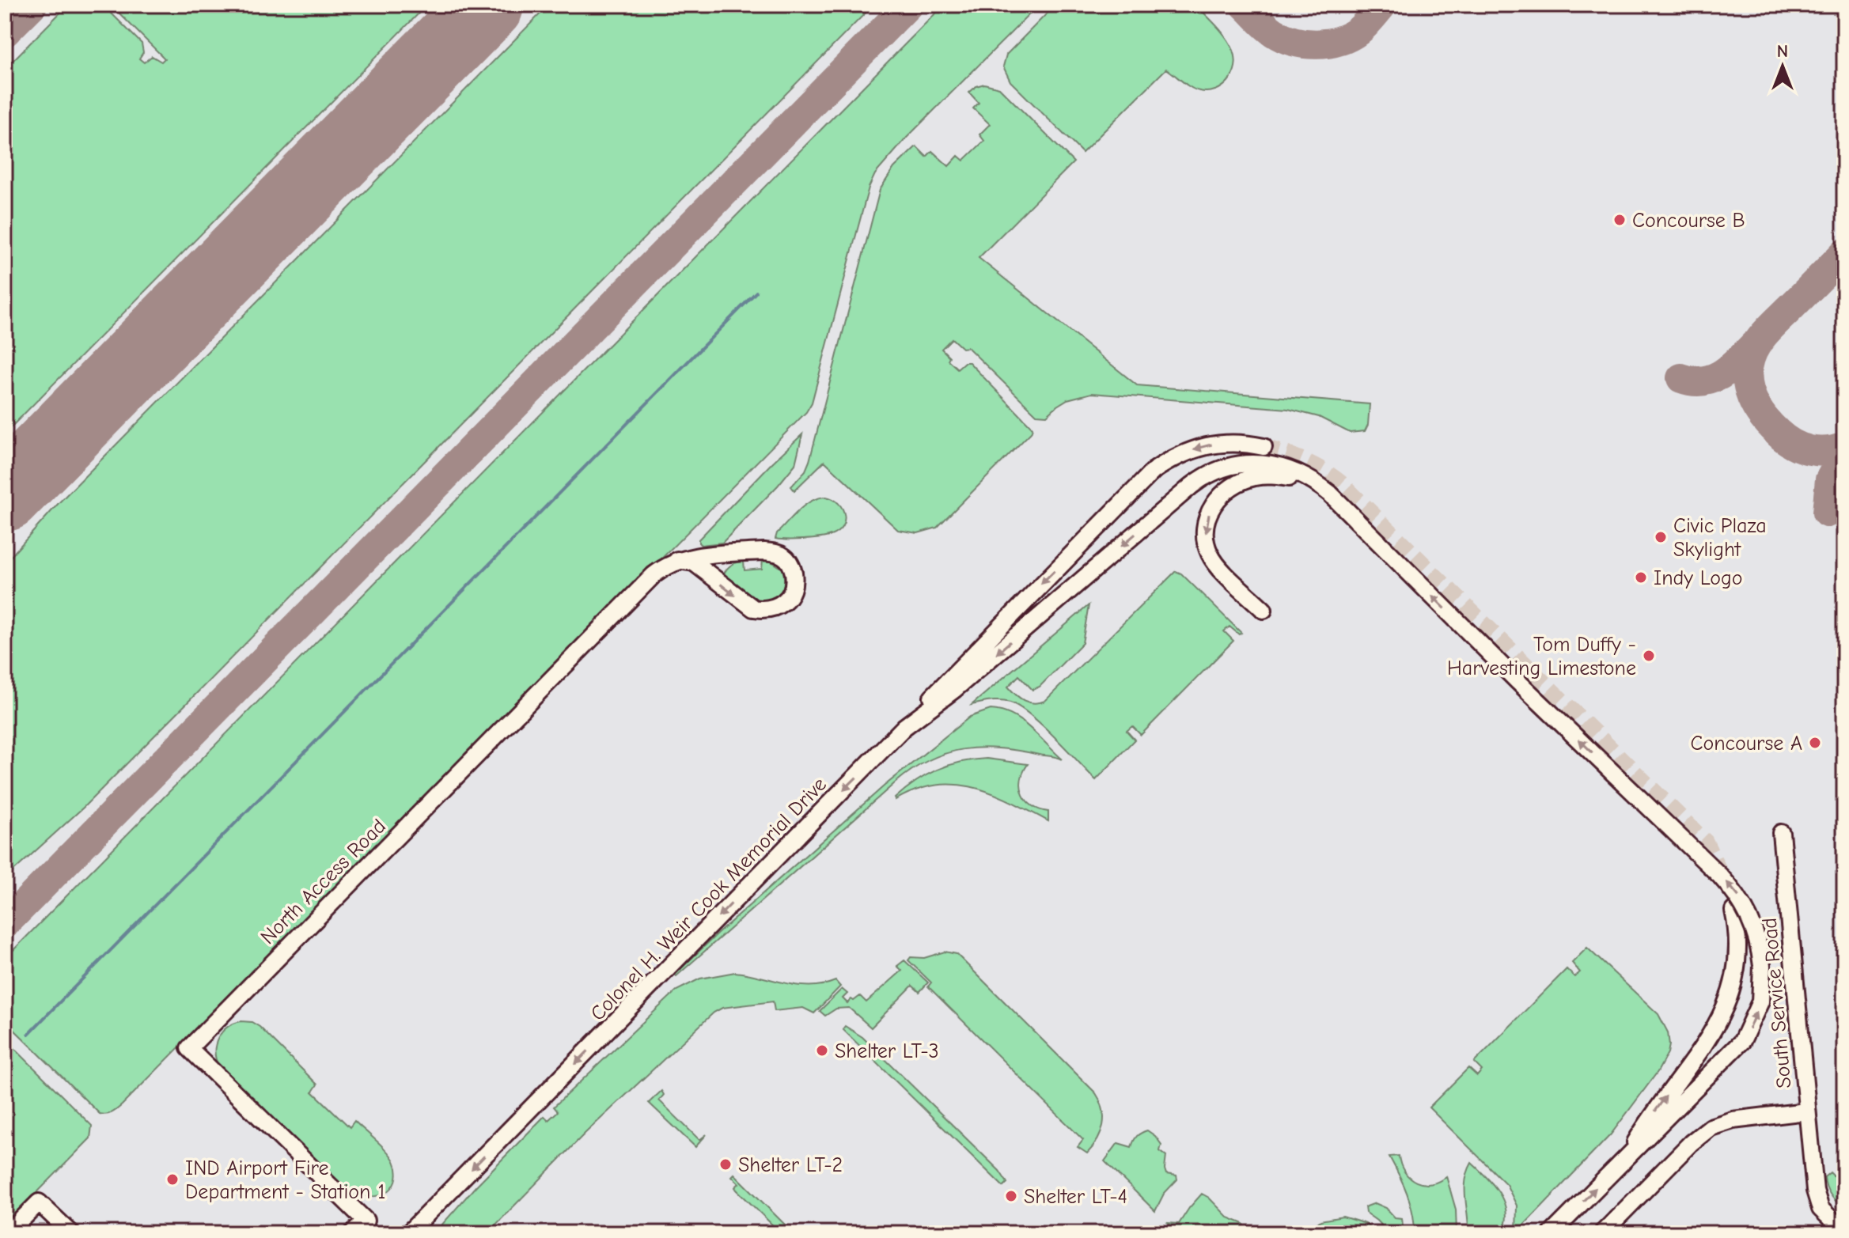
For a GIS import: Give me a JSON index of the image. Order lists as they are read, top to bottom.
{
  "streets": {
    "street": ["North Access Road", "Colonel H. Weir Cook Memorial Drive", "South Service Road"]
  },
  "places": [
    "Concourse B",
    "Civic Plaza Skylight",
    "Indy Logo",
    "Tom Duffy - Harvesting Limestone",
    "Concourse A",
    "Shelter LT-3",
    "Shelter LT-2",
    "IND Airport Fire Department - Station 1",
    "Shelter LT-4"
  ],
  "north": "top"
}
